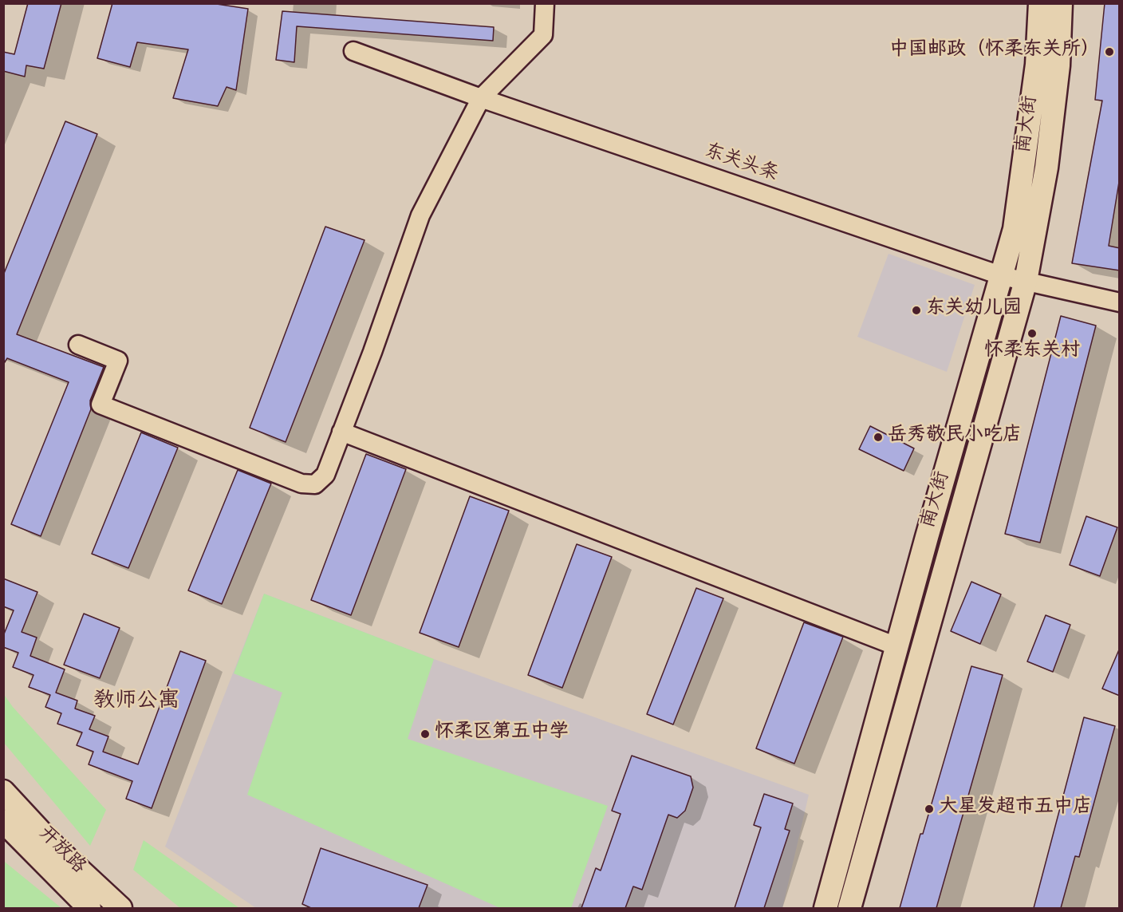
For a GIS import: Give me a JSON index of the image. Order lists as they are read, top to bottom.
{
  "streets": {
    "main road": ["南大街", "开放路"],
    "street": ["东关头条"]
  },
  "crossings": [
    ["南大街", "东关头条"]
  ],
  "districts": ["教师公寓"],
  "places": [
    "中国邮政（怀柔东关所）",
    "东关幼儿园",
    "怀柔东关村",
    "岳秀敬民小吃店",
    "怀柔区第五中学",
    "大星发超市五中店"
  ]
}
